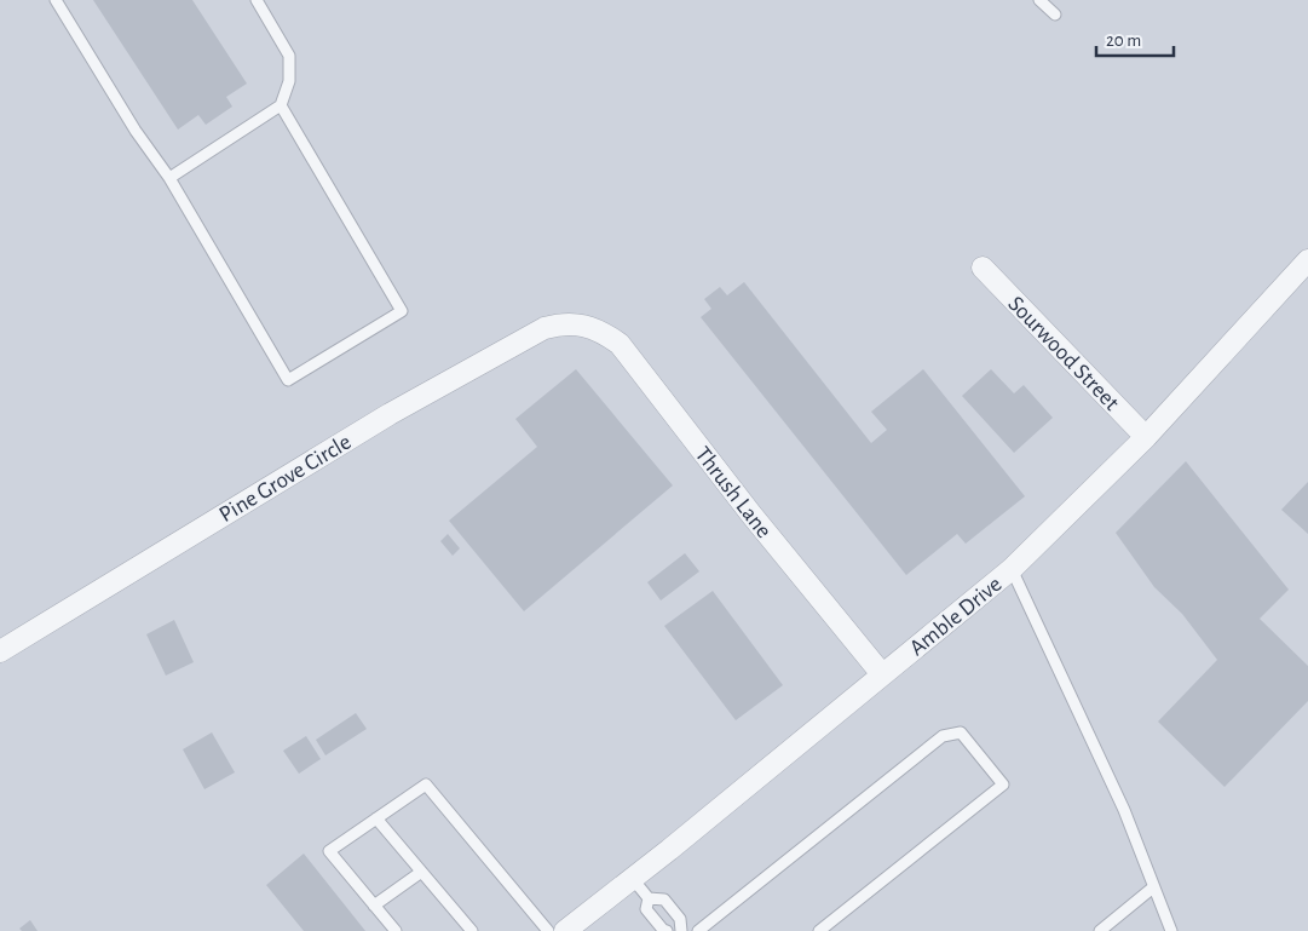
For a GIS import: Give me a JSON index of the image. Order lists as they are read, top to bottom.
{
  "streets": {
    "street": [
      "Sourwood Street",
      "Pine Grove Circle",
      "Thrush Lane",
      "Amble Drive"
    ]
  },
  "crossings": [
    ["Sourwood Street", "Amble Drive"],
    ["Pine Grove Circle", "Thrush Lane"],
    ["Thrush Lane", "Amble Drive"]
  ],
  "scale_bar": "20 m"
}
